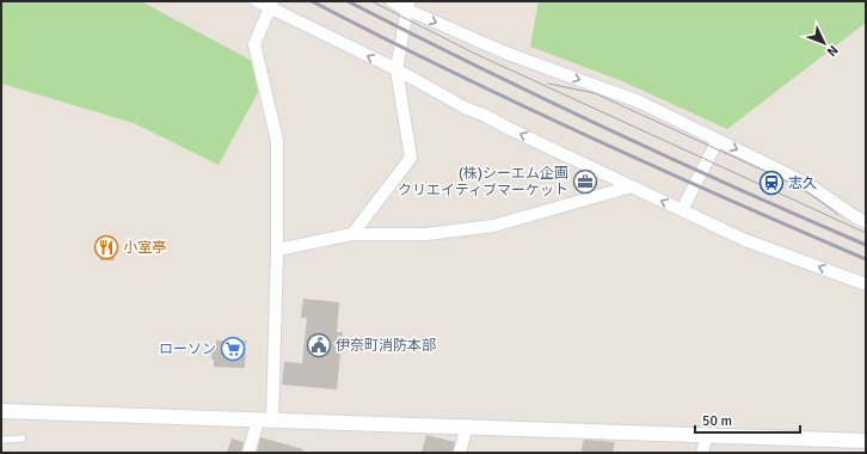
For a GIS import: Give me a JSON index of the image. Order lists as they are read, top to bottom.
{
  "places": {
    "office": ["(株)シーエム企画 クリエイティブマーケット"],
    "station": ["志久"],
    "restaurant": ["小室亭"],
    "public building": ["伊奈町消防本部"],
    "supermarket": ["ローソン"]
  },
  "scale_bar": "50 m",
  "north": "bottom right"
}
